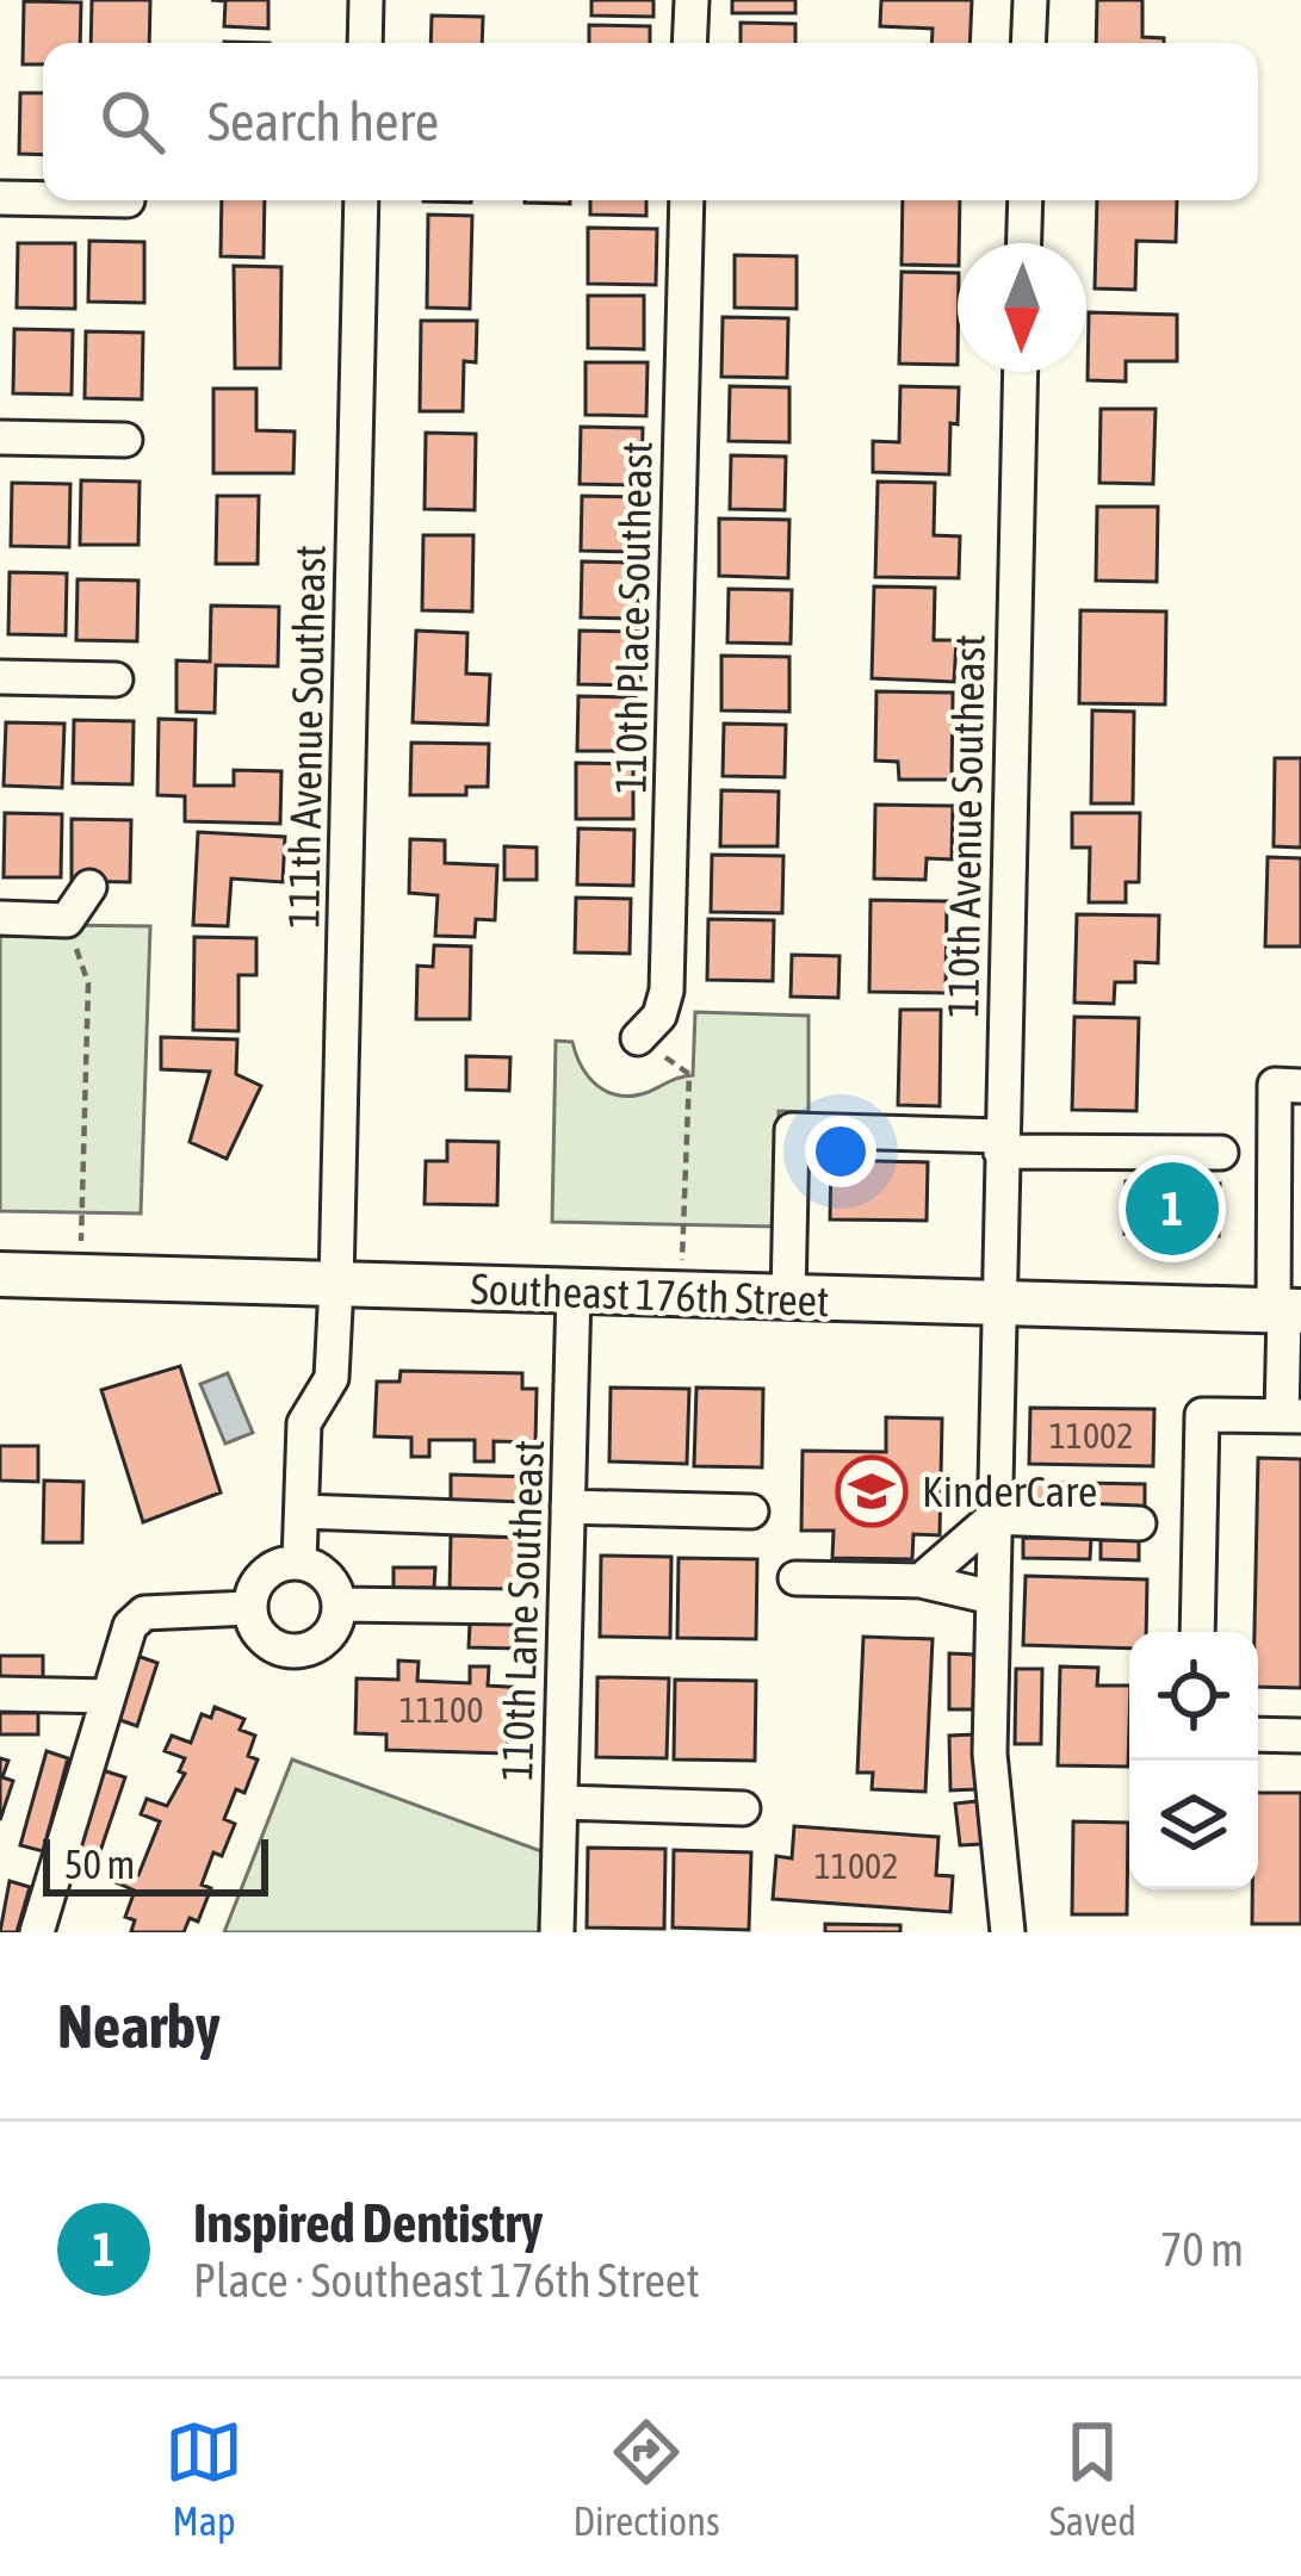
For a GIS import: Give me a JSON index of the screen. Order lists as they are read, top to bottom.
{
  "streets": {
    "main road": ["Southeast 176th Street"],
    "street": [
      "110th Place Southeast",
      "111th Avenue Southeast",
      "110th Avenue Southeast",
      "110th Lane Southeast"
    ]
  },
  "crossings": [
    ["111th Avenue Southeast", "Southeast 176th Street"],
    ["110th Avenue Southeast", "Southeast 176th Street"],
    ["Southeast 176th Street", "110th Lane Southeast"]
  ],
  "places": {
    "school or university": ["KinderCare"]
  },
  "house_numbers": ["11002", "11100", "11002"],
  "scale_bar": "50 m",
  "north": "bottom",
  "page": {
    "search": "Search here",
    "pins": "1",
    "scale": "50 m",
    "heading": "Nearby",
    "list": [
      {
        "mark": "1",
        "name": "Inspired Dentistry",
        "note": "Place · Southeast 176th Street",
        "value": "70 m"
      }
    ],
    "nav": ["Map", "Directions", "Saved"]
  }
}
